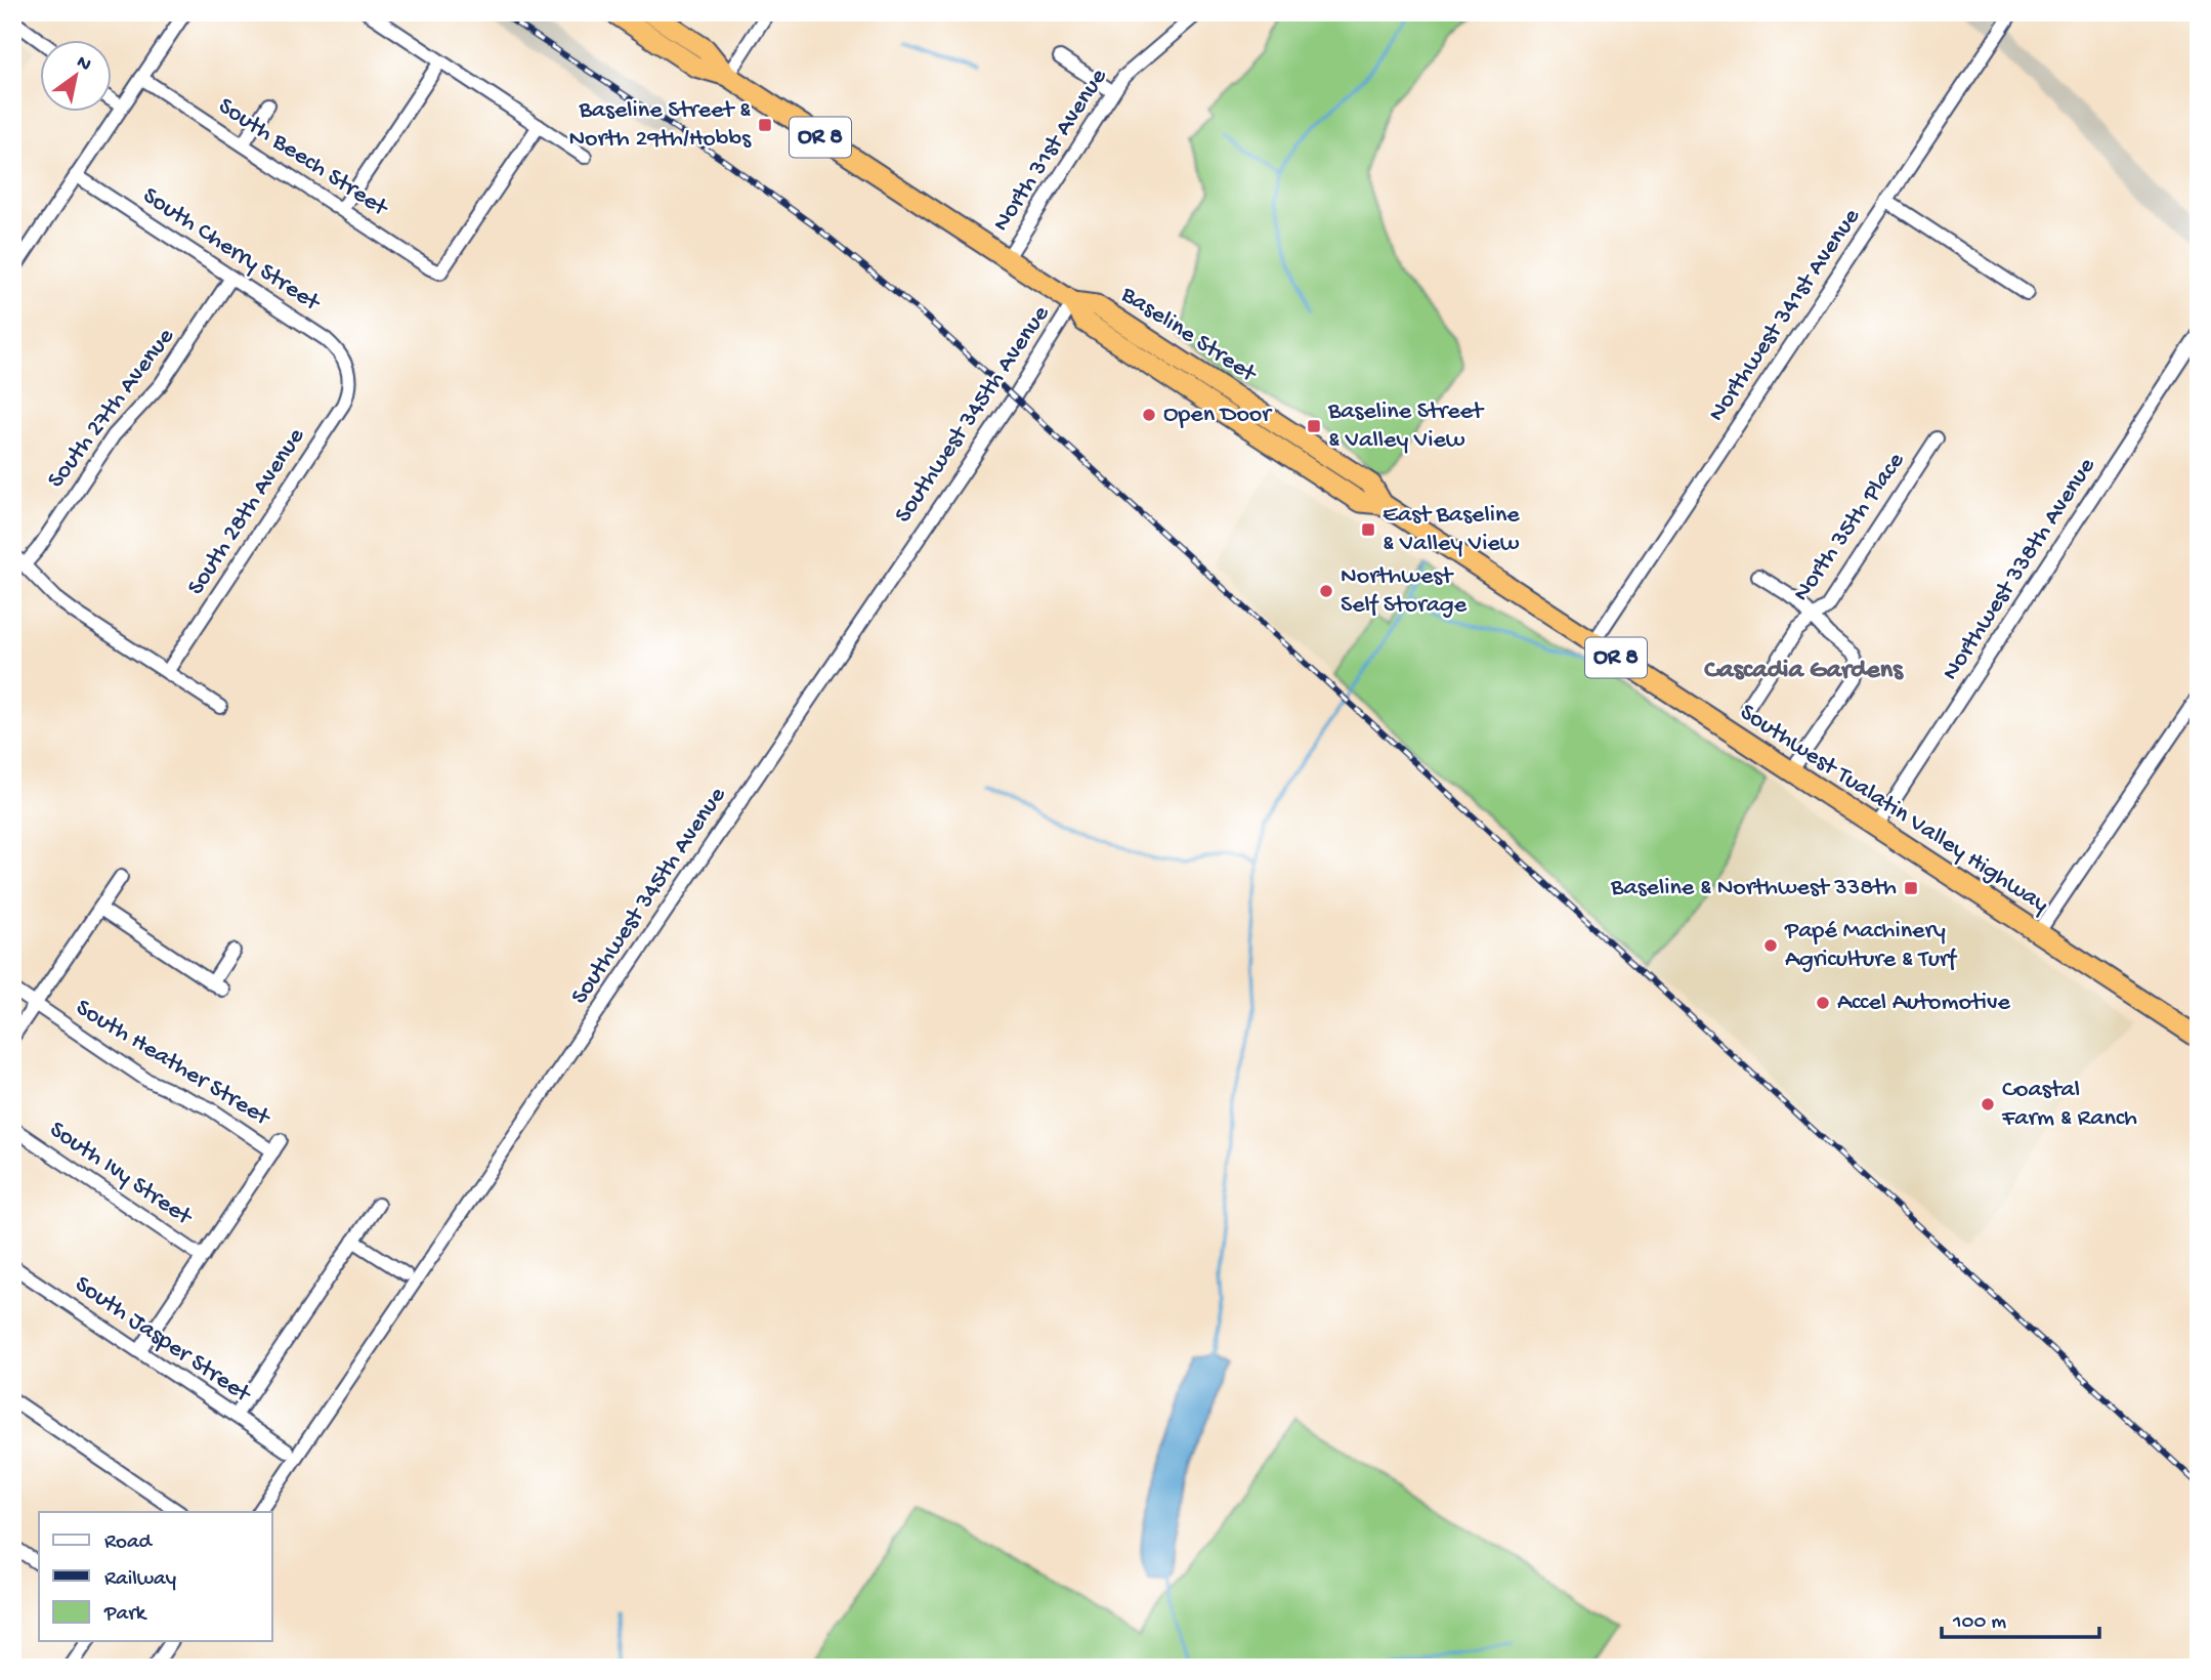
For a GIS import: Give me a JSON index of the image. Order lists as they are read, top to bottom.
{
  "streets": {
    "highway": ["OR 8", "Baseline Street", "Southwest Tualatin Valley Highway"],
    "street": [
      "North 31st Avenue",
      "South Beech Street",
      "South Cherry Street",
      "Northwest 341st Avenue",
      "South 27th Avenue",
      "Southwest 345th Avenue",
      "South 28th Avenue",
      "North 35th Place",
      "Northwest 338th Avenue",
      "South Heather Street",
      "South Ivy Street",
      "South Jasper Street"
    ]
  },
  "crossings": [
    ["North 31st Avenue", "Baseline Street"],
    ["South Cherry Street", "South 27th Avenue"],
    ["South Cherry Street", "South 28th Avenue"],
    ["Northwest 341st Avenue", "Southwest Tualatin Valley Highway"],
    ["Baseline Street", "Southwest 345th Avenue"],
    ["Baseline Street", "Southwest Tualatin Valley Highway"],
    ["Northwest 338th Avenue", "Southwest Tualatin Valley Highway"],
    ["South Heather Street", "South Ivy Street"]
  ],
  "districts": ["Cascadia Gardens"],
  "places": {
    "transit": [
      "Baseline Street & North 29th/Hobbs",
      "Baseline Street & Valley View",
      "East Baseline & Valley View",
      "Baseline & Northwest 338th"
    ],
    "other": [
      "Open Door",
      "Northwest Self Storage",
      "Papé Machinery Agriculture & Turf",
      "Accel Automotive",
      "Coastal Farm & Ranch"
    ]
  },
  "legend": ["Road", "Railway", "Park"],
  "scale_bar": "100 m",
  "north": "top right"
}
